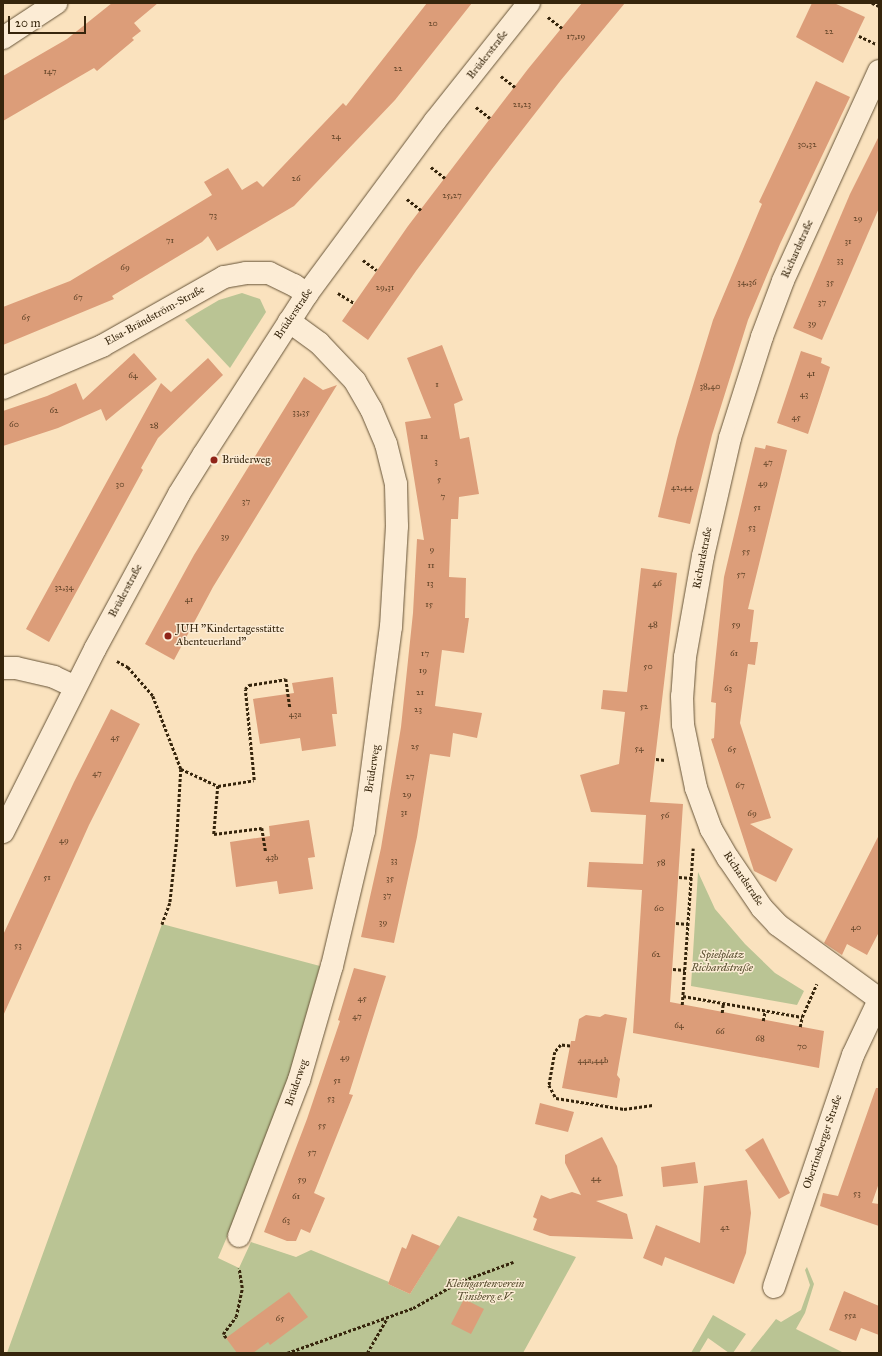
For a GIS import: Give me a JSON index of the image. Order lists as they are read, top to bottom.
{
  "streets": {
    "street": [
      "Brüderstraße",
      "Richardstraße",
      "Elsa-Brändström-Straße",
      "Brüderweg",
      "Obertinsberger Straße"
    ]
  },
  "crossings": [
    ["Brüderstraße", "Elsa-Brändström-Straße"],
    ["Brüderstraße", "Brüderweg"],
    ["Richardstraße", "Obertinsberger Straße"]
  ],
  "parks": ["Spielplatz Richardstraße", "Kleingartenverein Tinsberg e.V."],
  "places": ["Brüderweg", "JUH \"Kindertagesstätte Abenteuerland\""],
  "house_numbers": [
    "20",
    "22",
    "17,19",
    "22",
    "147",
    "21,23",
    "24",
    "30,32",
    "26",
    "25,27",
    "73",
    "29",
    "71",
    "31",
    "33",
    "69",
    "34,36",
    "35",
    "29,31",
    "67",
    "37",
    "65",
    "39",
    "41",
    "64",
    "1",
    "38,40",
    "43",
    "62",
    "33,35",
    "45",
    "60",
    "28",
    "1a",
    "3",
    "47",
    "5",
    "49",
    "30",
    "42,44",
    "7",
    "37",
    "51",
    "53",
    "39",
    "9",
    "55",
    "11",
    "57",
    "13",
    "46",
    "32,34",
    "41",
    "15",
    "48",
    "59",
    "17",
    "61",
    "50",
    "19",
    "63",
    "21",
    "52",
    "23",
    "43a",
    "45",
    "25",
    "54",
    "65",
    "47",
    "27",
    "67",
    "29",
    "31",
    "69",
    "56",
    "49",
    "43b",
    "33",
    "58",
    "51",
    "35",
    "37",
    "60",
    "39",
    "40",
    "53",
    "62",
    "45",
    "47",
    "64",
    "66",
    "68",
    "70",
    "49",
    "44a,44b",
    "51",
    "53",
    "55",
    "57",
    "44",
    "59",
    "53",
    "61",
    "63",
    "42",
    "55a",
    "65"
  ],
  "scale_bar": "20 m"
}
